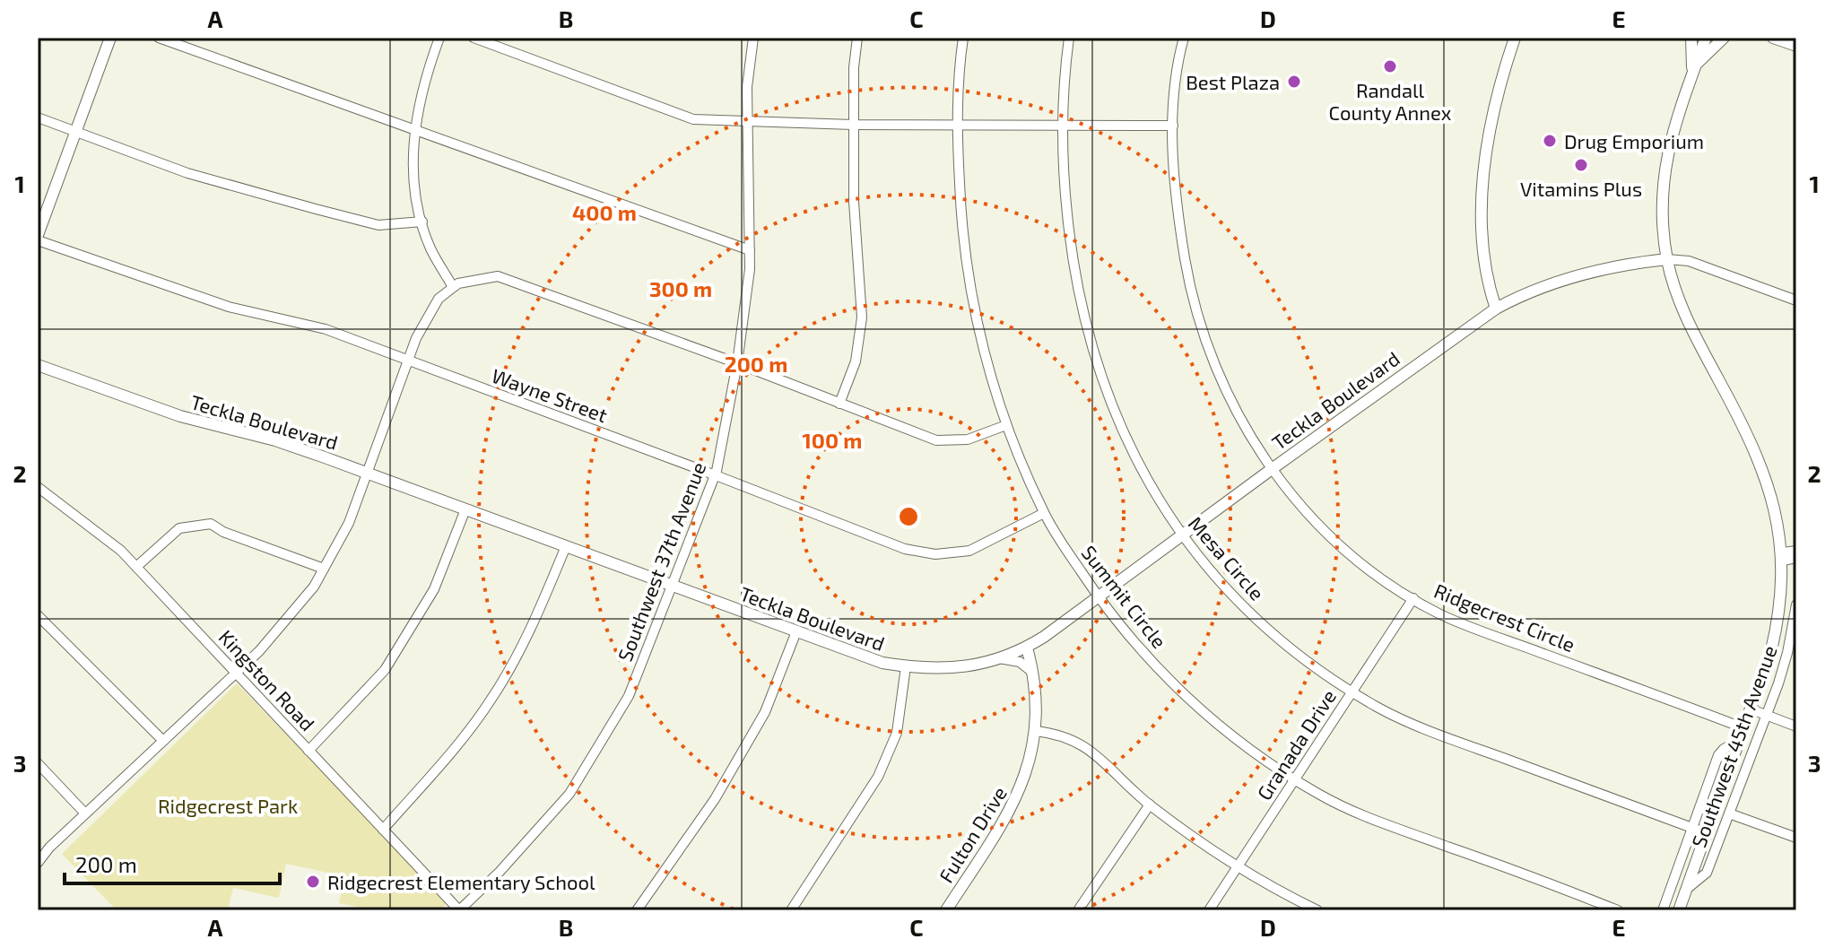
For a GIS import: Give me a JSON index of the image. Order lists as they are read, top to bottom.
{
  "streets": {
    "main road": ["Teckla Boulevard", "Southwest 45th Avenue", "Fulton Drive"],
    "street": [
      "Wayne Street",
      "Mesa Circle",
      "Southwest 37th Avenue",
      "Summit Circle",
      "Ridgecrest Circle",
      "Kingston Road",
      "Granada Drive"
    ]
  },
  "crossings": [
    ["Wayne Street", "Southwest 37th Avenue"],
    ["Wayne Street", "Summit Circle"],
    ["Teckla Boulevard", "Mesa Circle"],
    ["Teckla Boulevard", "Southwest 37th Avenue"],
    ["Teckla Boulevard", "Summit Circle"],
    ["Teckla Boulevard", "Ridgecrest Circle"],
    ["Teckla Boulevard", "Southwest 45th Avenue"],
    ["Teckla Boulevard", "Fulton Drive"],
    ["Mesa Circle", "Granada Drive"],
    ["Mesa Circle", "Southwest 45th Avenue"],
    ["Southwest 37th Avenue", "Kingston Road"],
    ["Summit Circle", "Granada Drive"],
    ["Ridgecrest Circle", "Granada Drive"],
    ["Ridgecrest Circle", "Southwest 45th Avenue"]
  ],
  "parks": ["Ridgecrest Park"],
  "places": [
    "Randall County Annex",
    "Best Plaza",
    "Drug Emporium",
    "Vitamins Plus",
    "Ridgecrest Elementary School"
  ],
  "scale_bar": "200 m",
  "grid": {
    "columns": [
      "A",
      "B",
      "C",
      "D",
      "E"
    ],
    "rows": ["1", "2", "3"]
  },
  "rings": [
    "400 m",
    "300 m",
    "200 m",
    "100 m"
  ]
}
